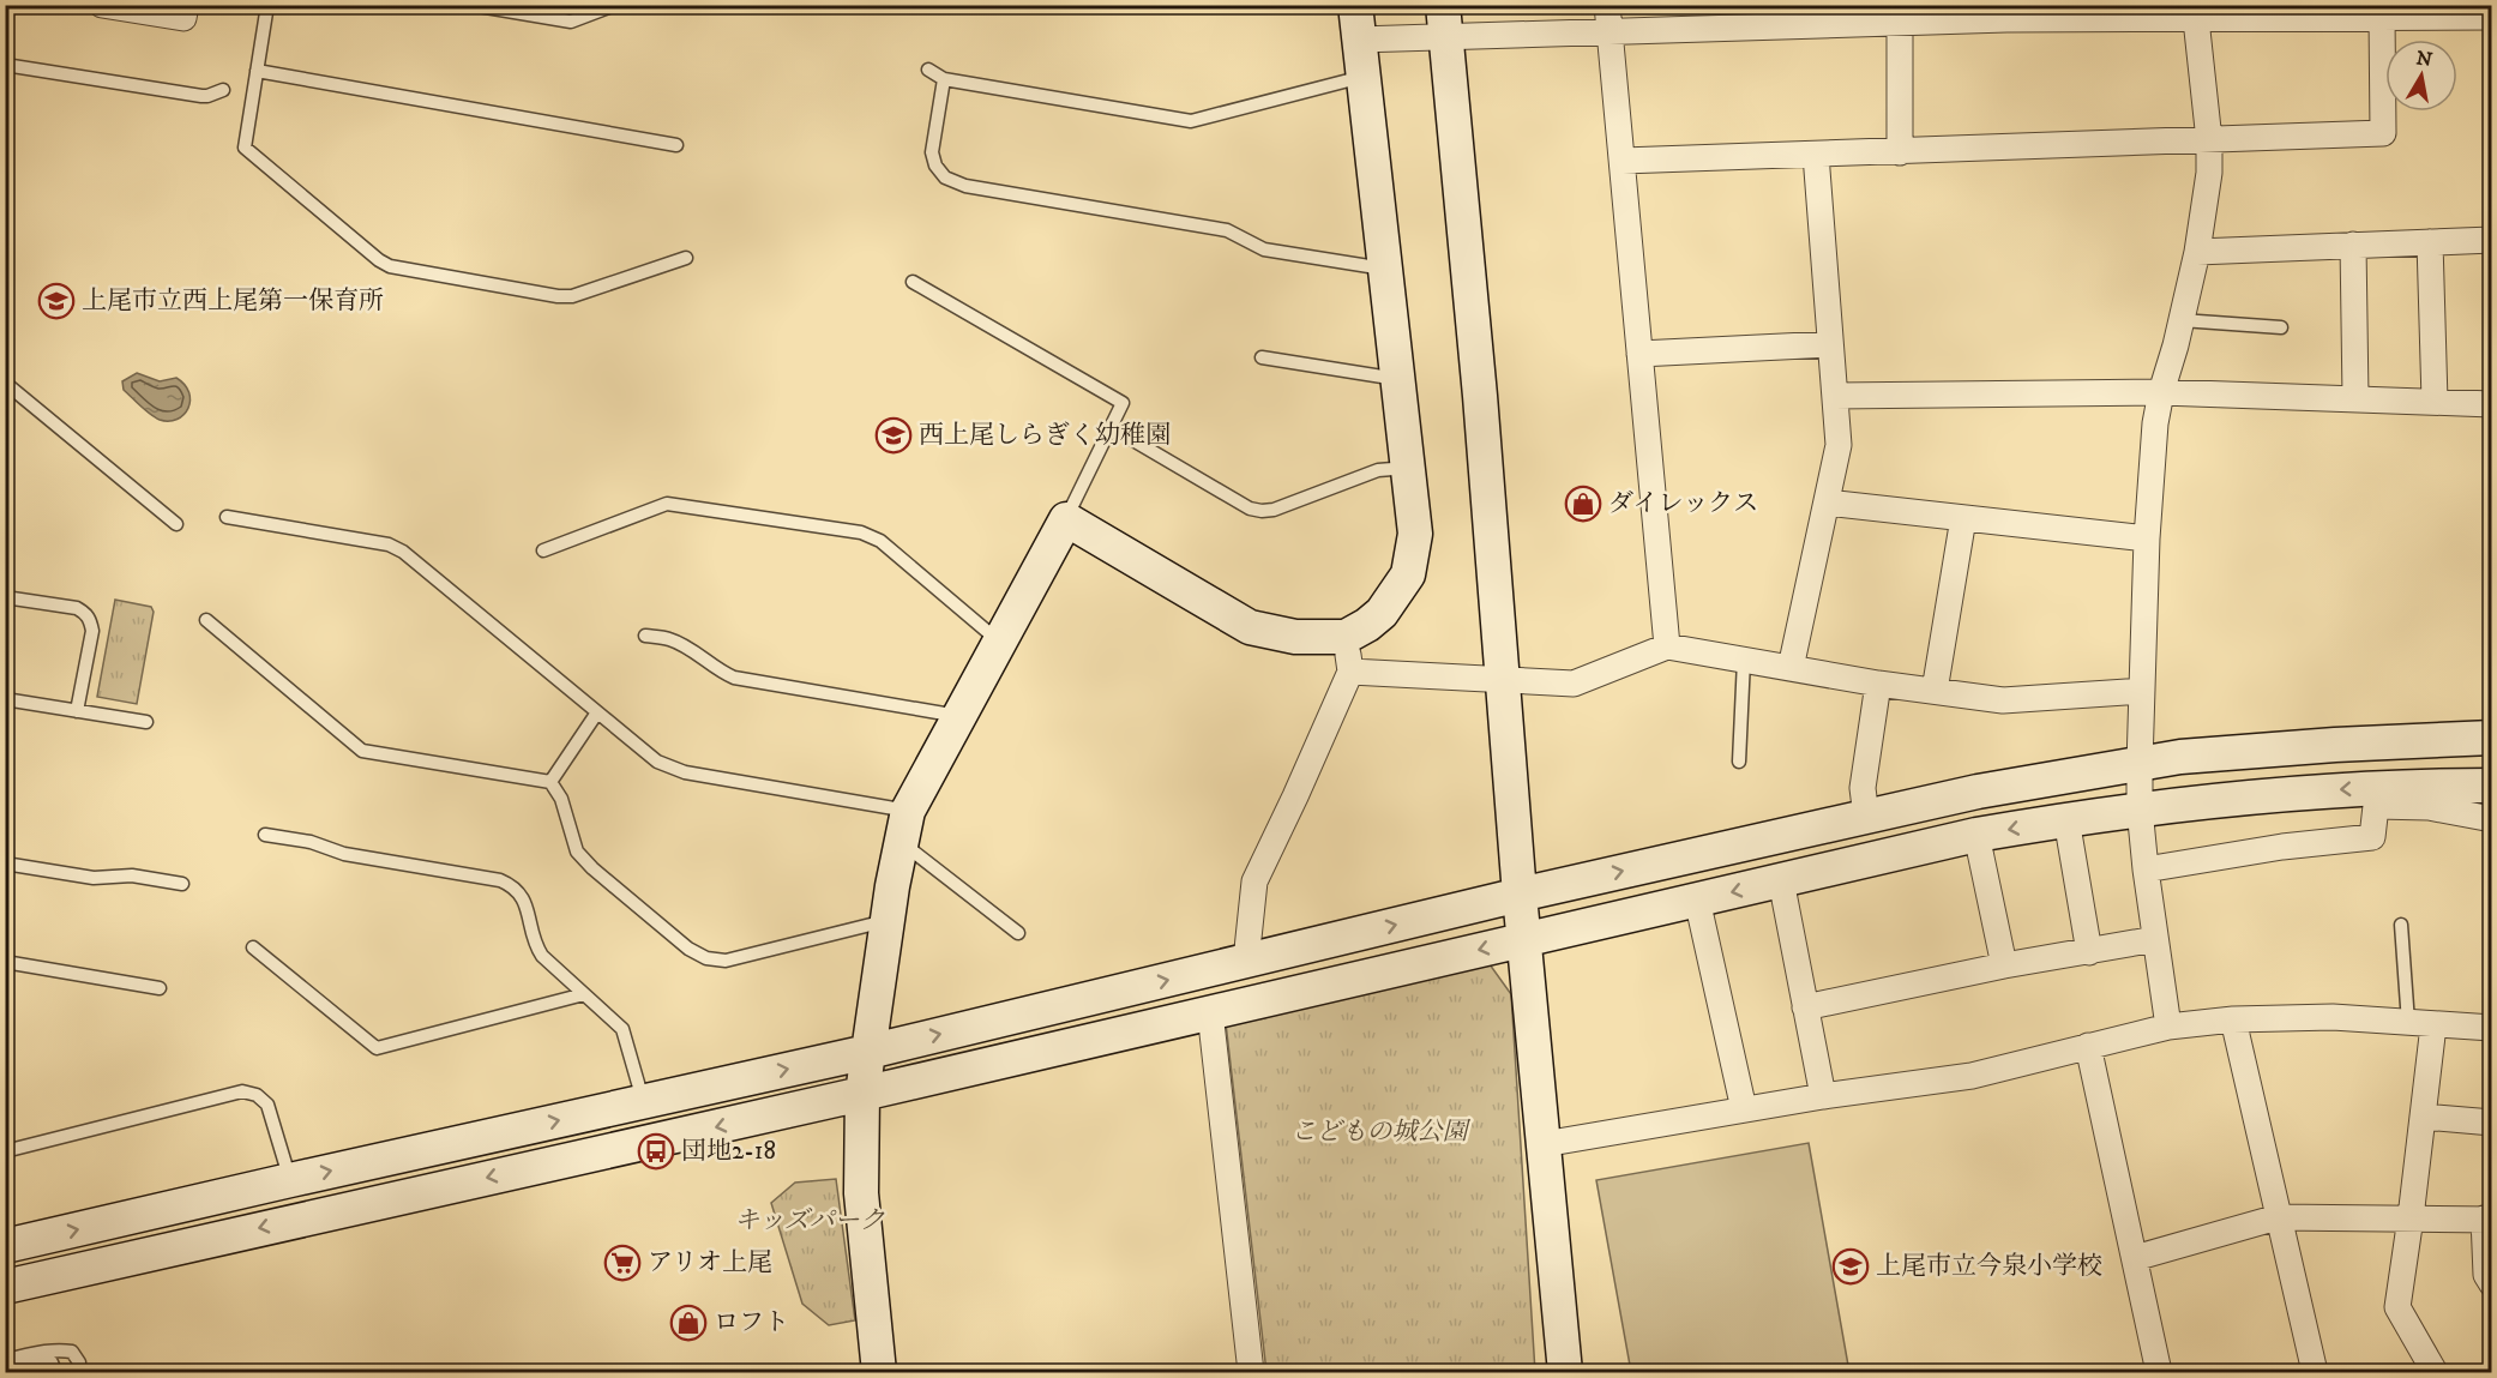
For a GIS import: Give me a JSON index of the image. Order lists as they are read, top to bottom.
{
  "parks": ["こどもの城公園", "キッズパーク"],
  "places": {
    "school or university": ["上尾市立西上尾第一保育所", "西上尾しらぎく幼稚園", "上尾市立今泉小学校"],
    "shop": ["ダイレックス", "ロフト"],
    "bus stop": ["団地2-18"],
    "supermarket": ["アリオ上尾"]
  },
  "north": "top"
}
